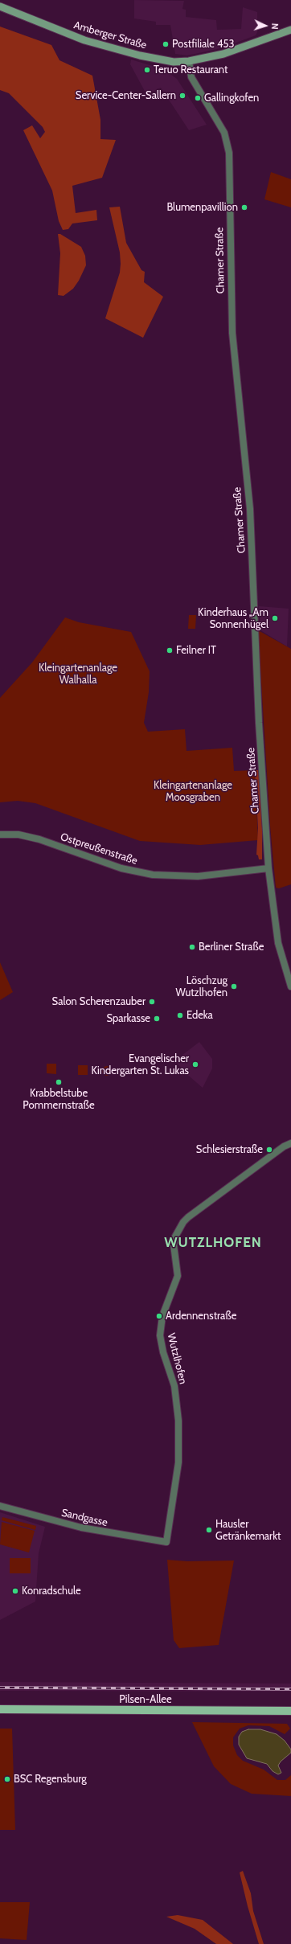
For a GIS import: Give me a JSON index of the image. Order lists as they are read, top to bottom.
{
  "streets": {
    "main road": ["Amberger Straße", "Pilsen-Allee"],
    "street": [
      "Chamer Straße",
      "Ostpreußenstraße",
      "Wutzlhofen",
      "Sandgasse"
    ]
  },
  "crossings": [
    ["Amberger Straße", "Chamer Straße"],
    ["Chamer Straße", "Ostpreußenstraße"],
    ["Wutzlhofen", "Sandgasse"]
  ],
  "districts": ["WUTZLHOFEN"],
  "parks": ["Kleingartenanlage Walhalla", "Kleingartenanlage Moosgraben"],
  "places": [
    "Postfiliale 453",
    "Teruo Restaurant",
    "Service-Center-Sallern",
    "Gallingkofen",
    "Blumenpavillion",
    "Kinderhaus „Am Sonnenhügel",
    "Feilner IT",
    "Berliner Straße",
    "Löschzug Wutzlhofen",
    "Salon Scherenzauber",
    "Edeka",
    "Sparkasse",
    "Evangelischer Kindergarten St. Lukas",
    "Krabbelstube Pommernstraße",
    "Schlesierstraße",
    "Ardennenstraße",
    "Hausler Getränkemarkt",
    "Konradschule",
    "BSC Regensburg"
  ],
  "north": "right"
}
